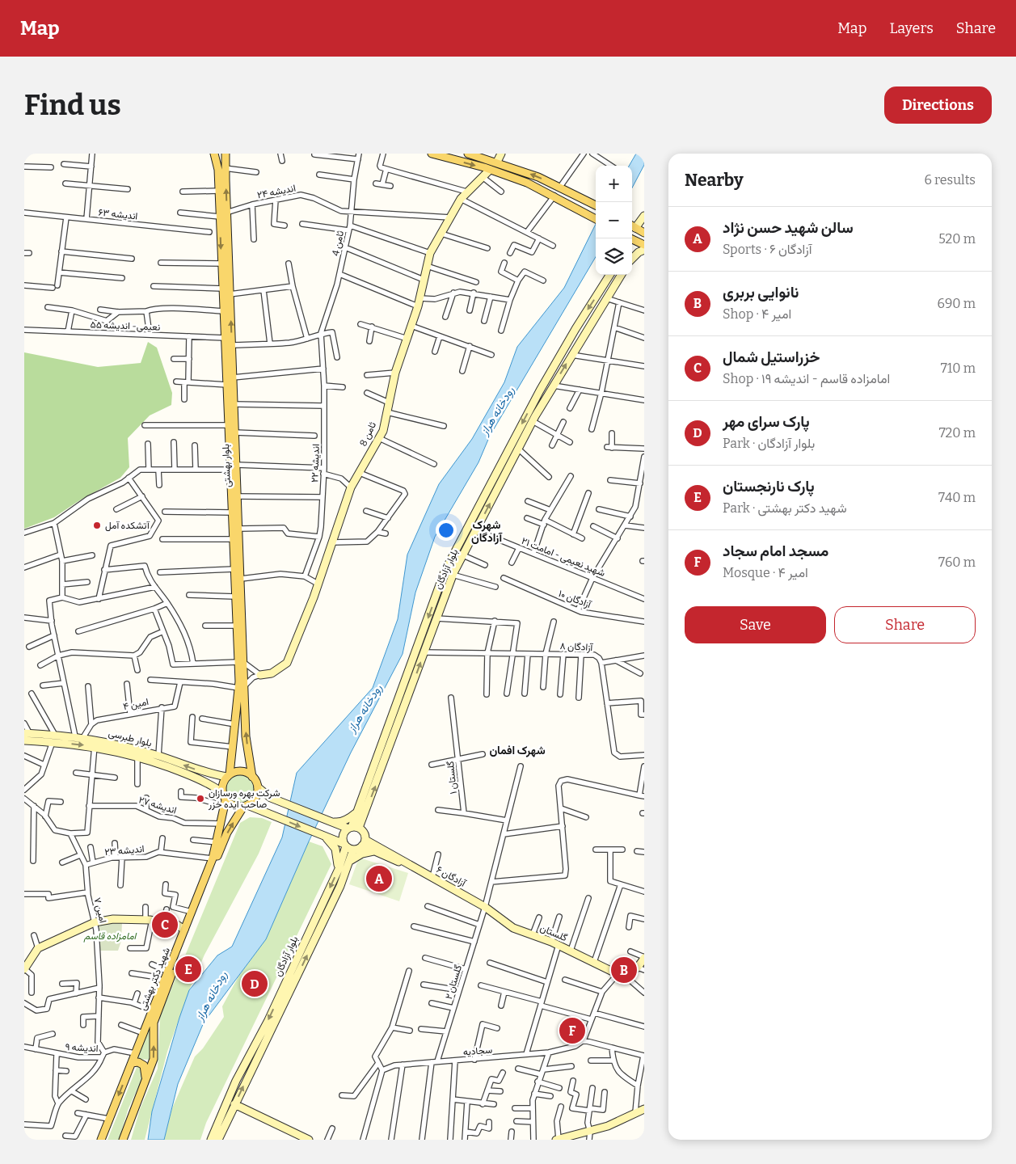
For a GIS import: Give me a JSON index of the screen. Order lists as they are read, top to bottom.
{
  "streets": {
    "main road": [
      "ثامن 8",
      "بلوار بهشتی",
      "بلوار آزادگان",
      "بلوار طبرسی",
      "آزادگان ۶",
      "گلستان",
      "شهید دکتر بهشتی"
    ],
    "street": [
      "اندیشه ۲۴",
      "اندیشه ۶۳",
      "ثامن 4",
      "نعیمی- اندیشه ۵۵",
      "اندیشه ۲۲",
      "شهید نعیمی - امامت ۲۱",
      "آزادگان ۱۰",
      "آزادگان ۸",
      "امین ۴",
      "گلستان ۱",
      "اندیشه ۲۷",
      "اندیشه ۲۳",
      "امین ۷",
      "گلستان ۲",
      "اندیشه ۹",
      "سجادیه"
    ]
  },
  "crossings": [
    ["اندیشه ۲۴", "ثامن 4"],
    ["اندیشه ۲۴", "ثامن 8"],
    ["اندیشه ۲۴", "بلوار بهشتی"],
    ["ثامن 4", "اندیشه ۲۲"],
    ["نعیمی- اندیشه ۵۵", "بلوار بهشتی"],
    ["بلوار بهشتی", "بلوار طبرسی"],
    ["بلوار بهشتی", "شهید دکتر بهشتی"],
    ["شهید نعیمی - امامت ۲۱", "بلوار آزادگان"],
    ["بلوار آزادگان", "آزادگان ۸"],
    ["بلوار آزادگان", "آزادگان ۶"],
    ["بلوار طبرسی", "شهید دکتر بهشتی"],
    ["اندیشه ۲۷", "شهید دکتر بهشتی"],
    ["اندیشه ۲۳", "امین ۷"],
    ["اندیشه ۲۳", "شهید دکتر بهشتی"],
    ["آزادگان ۶", "گلستان"],
    ["آزادگان ۶", "گلستان ۲"],
    ["امین ۷", "اندیشه ۹"],
    ["گلستان", "گلستان ۲"],
    ["شهید دکتر بهشتی", "اندیشه ۹"],
    ["گلستان ۲", "سجادیه"]
  ],
  "districts": ["شهرک آزادگان", "شهرک افمان"],
  "water": ["رودخانه هراز"],
  "parks": ["امامزاده قاسم"],
  "places": ["آتشکده آمل", "شرکت بهره ورسازان صاحب ایده خزر"],
  "page": {
    "header": "Map",
    "nav": ["Map", "Layers", "Share"],
    "buttons": [
      "Directions",
      ["Save", "Share"]
    ],
    "title": "Find us",
    "heading": ["Nearby", "6 results"],
    "map_buttons": ["+", "−"],
    "list": [
      {
        "mark": "A",
        "name": "سالن شهید حسن نژاد",
        "note": "Sports · آزادگان ۶",
        "value": "520 m"
      },
      {
        "mark": "B",
        "name": "نانوایی بربری",
        "note": "Shop · امیر ۴",
        "value": "690 m"
      },
      {
        "mark": "C",
        "name": "خزراستیل شمال",
        "note": "Shop · امامزاده قاسم - اندیشه ۱۹",
        "value": "710 m"
      },
      {
        "mark": "D",
        "name": "پارک سرای مهر",
        "note": "Park · بلوار آزادگان",
        "value": "720 m"
      },
      {
        "mark": "E",
        "name": "پارک نارنجستان",
        "note": "Park · شهید دکتر بهشتی",
        "value": "740 m"
      },
      {
        "mark": "F",
        "name": "مسجد امام سجاد",
        "note": "Mosque · امیر ۴",
        "value": "760 m"
      }
    ],
    "pins": [
      "A",
      "C",
      "E",
      "B",
      "D",
      "F"
    ]
  }
}
